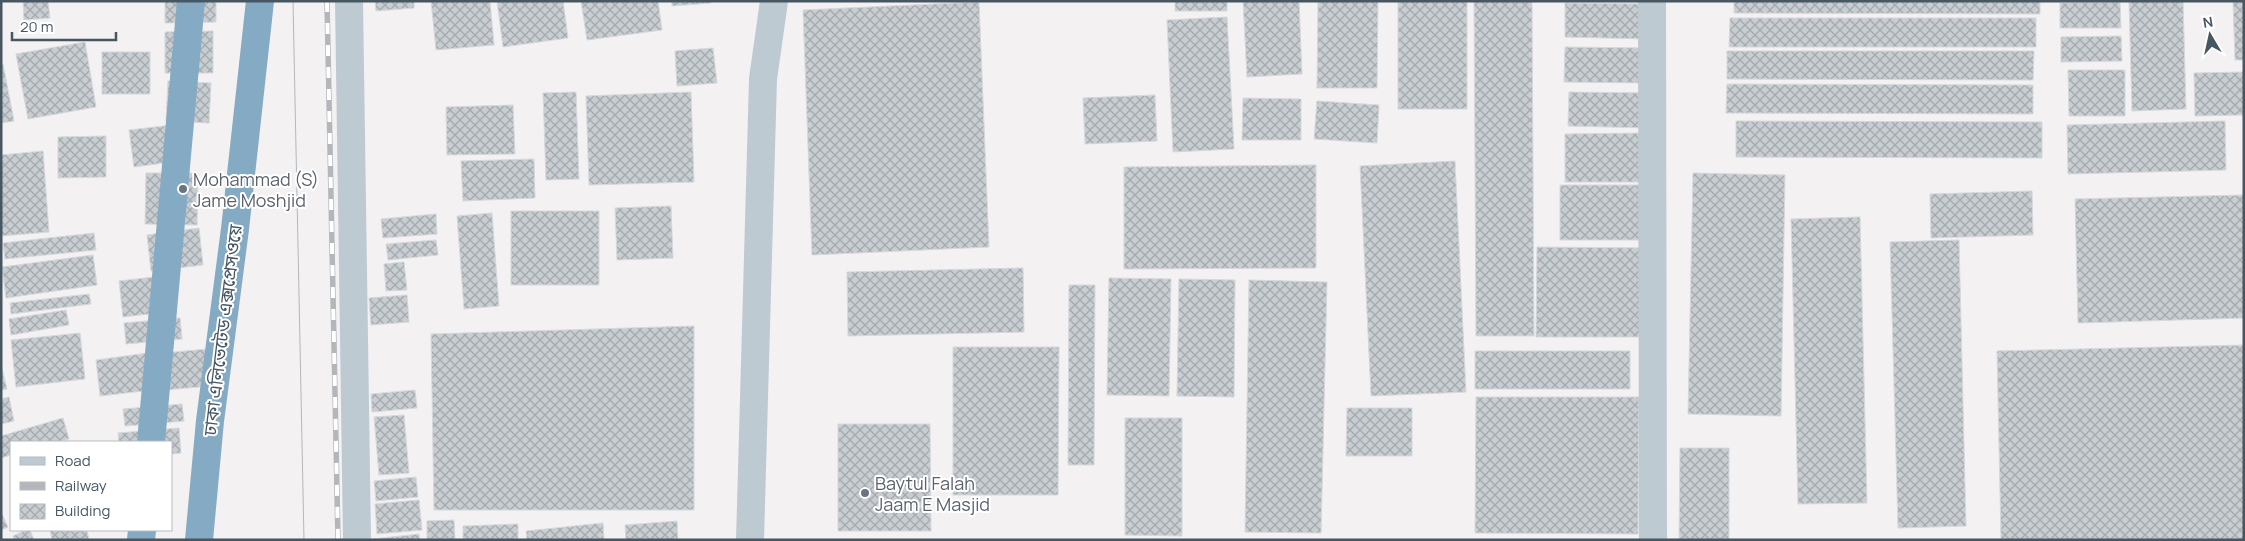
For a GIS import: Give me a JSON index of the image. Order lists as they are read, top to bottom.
{
  "streets": {
    "highway": ["ঢাকা এলিভেটেড এক্সপ্রেসওয়ে"]
  },
  "places": ["Mohammad (S) Jame Moshjid", "Baytul Falah Jaam E Masjid"],
  "legend": ["Road", "Railway", "Building"],
  "scale_bar": "20 m",
  "north": "top"
}
